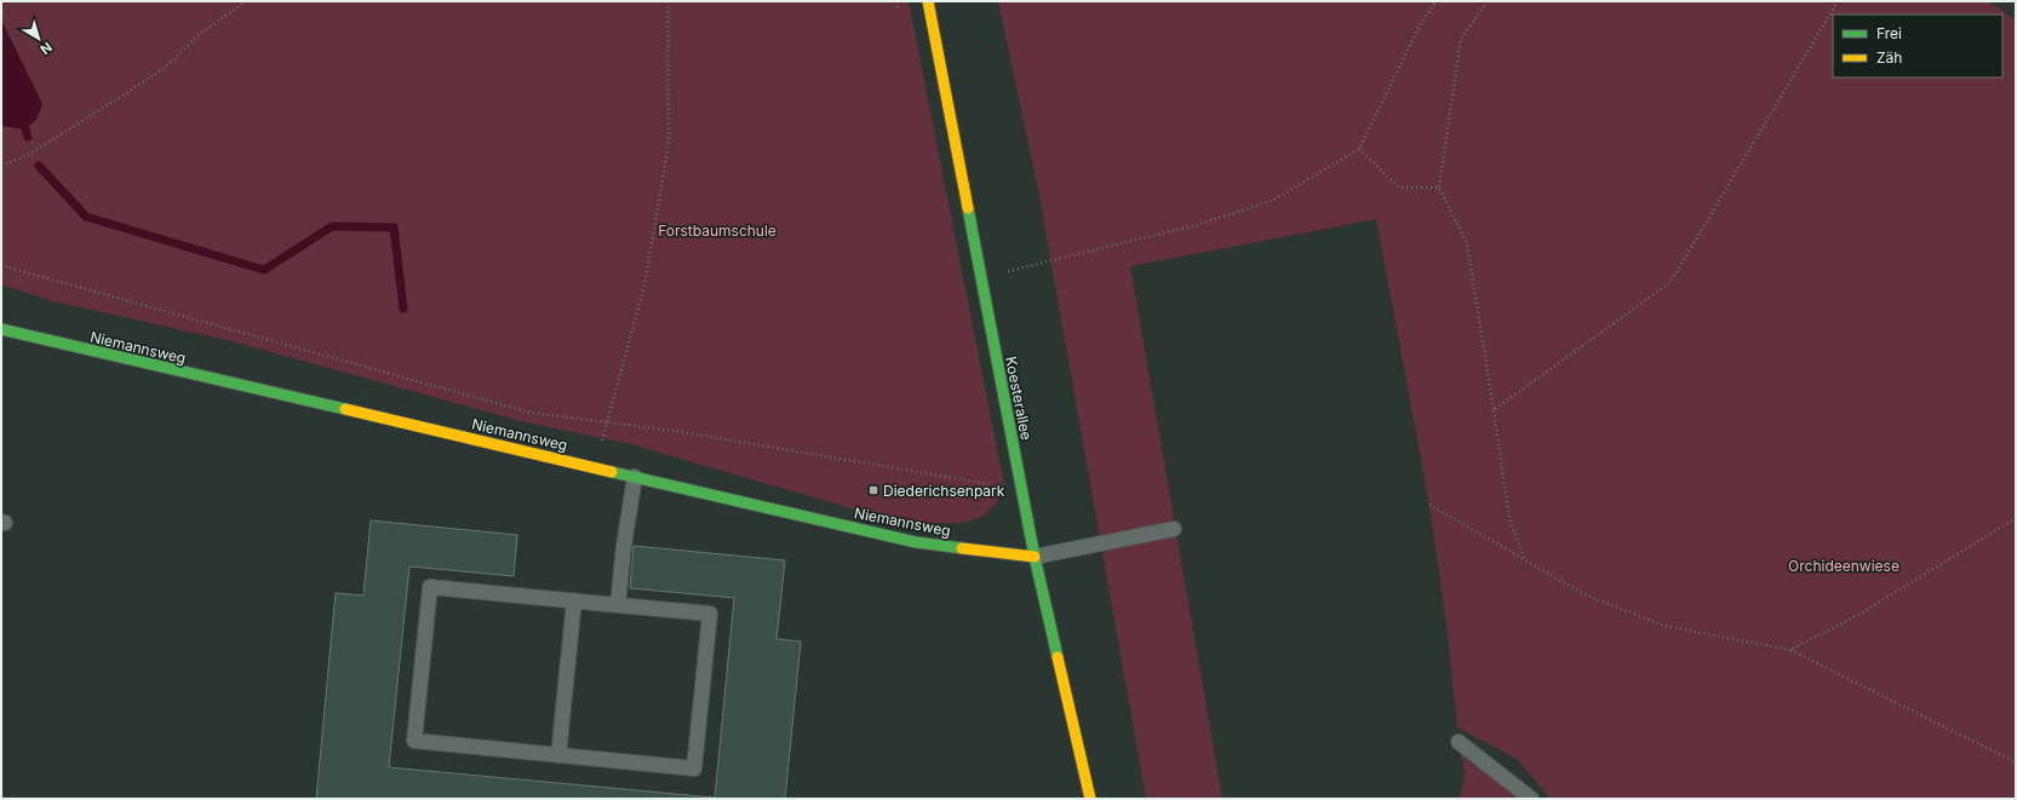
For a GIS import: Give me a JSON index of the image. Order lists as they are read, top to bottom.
{
  "streets": {
    "street": ["Niemannsweg", "Koesterallee"]
  },
  "crossings": [
    ["Niemannsweg", "Koesterallee"]
  ],
  "parks": ["Forstbaumschule", "Orchideenwiese"],
  "places": {
    "transit": ["Diederichsenpark"]
  },
  "legend": ["Frei", "Zäh"],
  "north": "bottom right"
}
